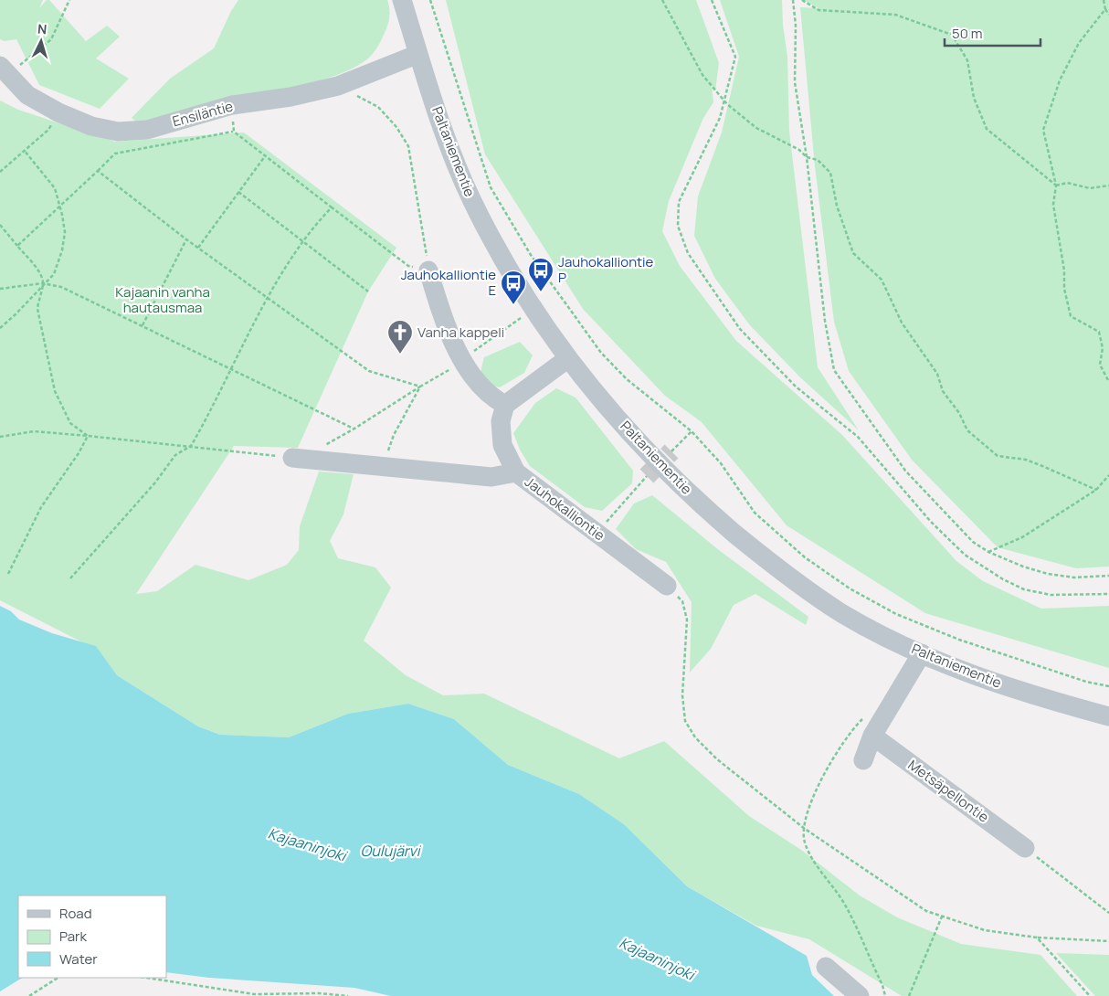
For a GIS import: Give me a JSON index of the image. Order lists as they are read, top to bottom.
{
  "streets": {
    "street": [
      "Ensiläntie",
      "Paltaniementie",
      "Jauhokalliontie",
      "Metsäpellontie"
    ]
  },
  "crossings": [
    ["Ensiläntie", "Paltaniementie"]
  ],
  "water": ["Kajaaninjoki", "Oulujärvi"],
  "parks": ["Kajaanin vanha hautausmaa"],
  "places": {
    "bus stop": ["Jauhokalliontie P", "Jauhokalliontie E"],
    "church": ["Vanha kappeli"]
  },
  "legend": ["Road", "Park", "Water"],
  "scale_bar": "50 m",
  "north": "top"
}
